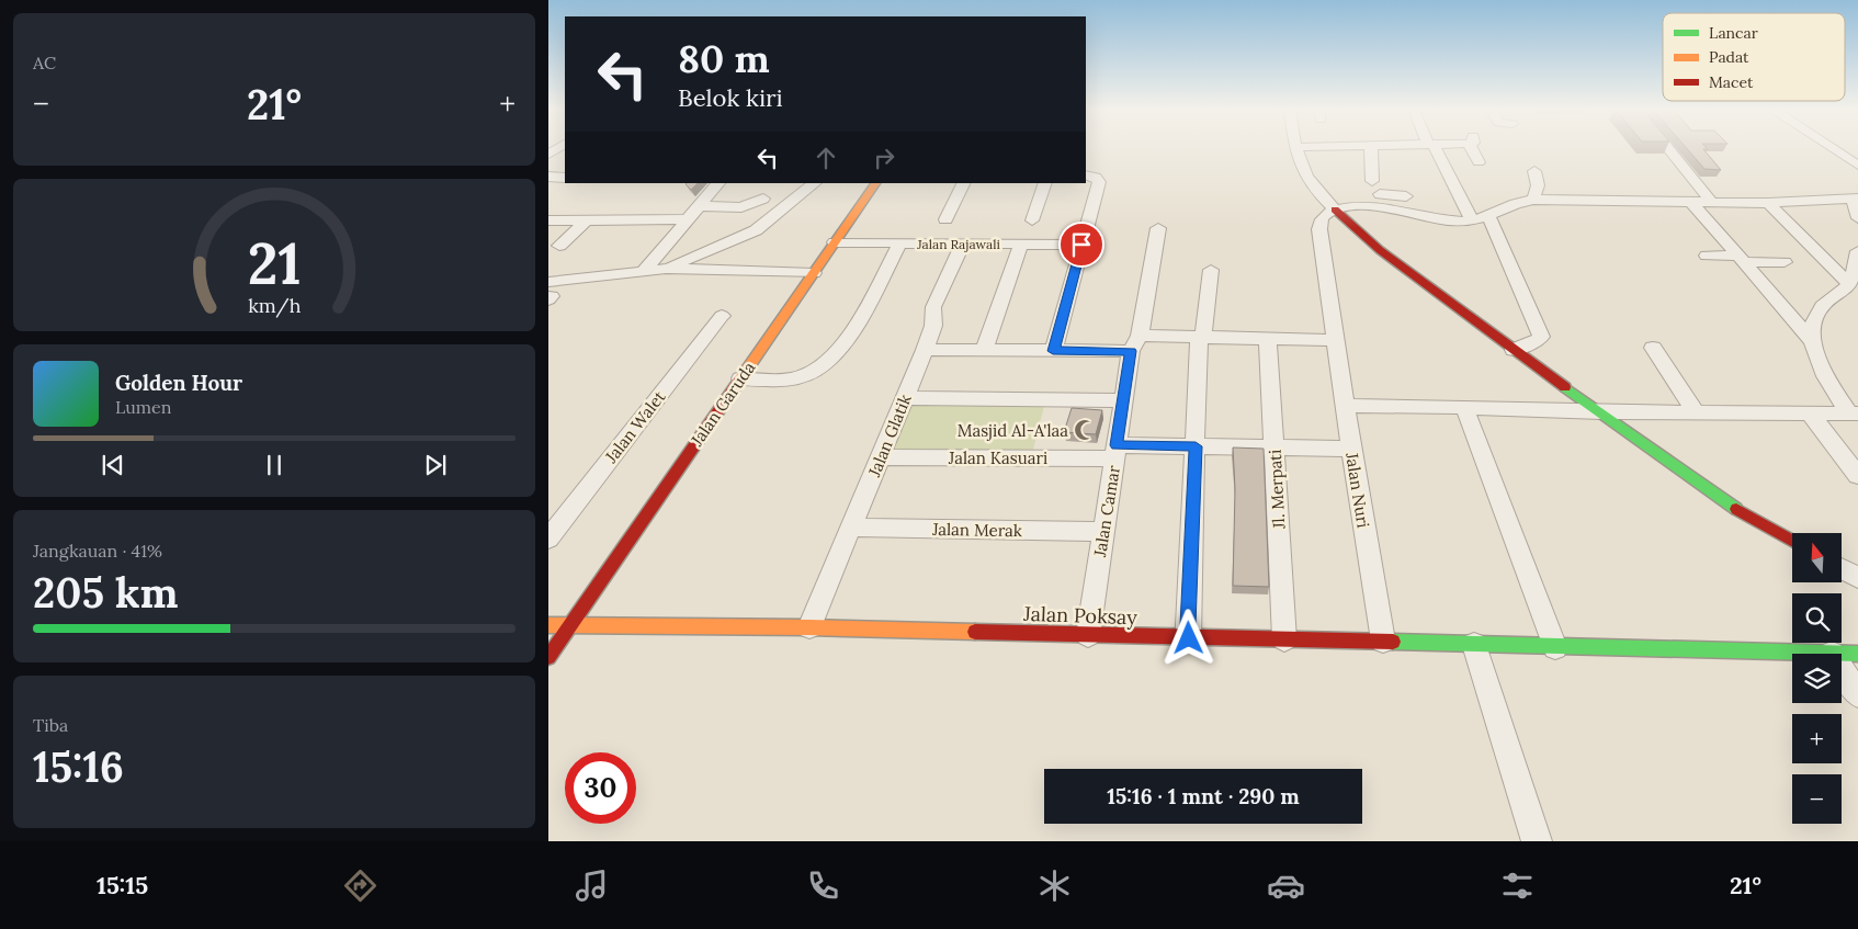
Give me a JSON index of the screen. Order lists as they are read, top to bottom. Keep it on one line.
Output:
{"streets":{"street":["Jalan Rajawali","Jalan Garuda","Jalan Walet","Jalan Glatik","Jalan Kasuari","Jl. Merpati","Jalan Nuri","Jalan Camar","Jalan Merak","Jalan Poksay"]},"crossings":[["Jalan Rajawali","Jalan Garuda"],["Jalan Rajawali","Jalan Glatik"],["Jalan Garuda","Jalan Poksay"],["Jalan Glatik","Jalan Kasuari"],["Jalan Glatik","Jalan Merak"],["Jalan Glatik","Jalan Poksay"],["Jalan Kasuari","Jl. Merpati"],["Jalan Kasuari","Jalan Nuri"],["Jalan Kasuari","Jalan Camar"],["Jl. Merpati","Jalan Poksay"],["Jalan Nuri","Jalan Poksay"],["Jalan Camar","Jalan Merak"],["Jalan Camar","Jalan Poksay"]],"places":{"mosque":["Masjid Al-A'laa"]},"legend":["Lancar","Padat","Macet"],"north":"top","page":{"tile":["AC",["Jangkauan · 41%","205 km"],["Tiba","15:16"]],"turn":["80 m","Belok kiri"],"heat":["−","21°","+"],"song":["Golden Hour","Lumen"],"map_buttons":["+","−"],"limit":"30","trip":"15:16 · 1 mnt · 290 m","tabs":["15:15","21°"],"gauge":["21","km/h"]}}
